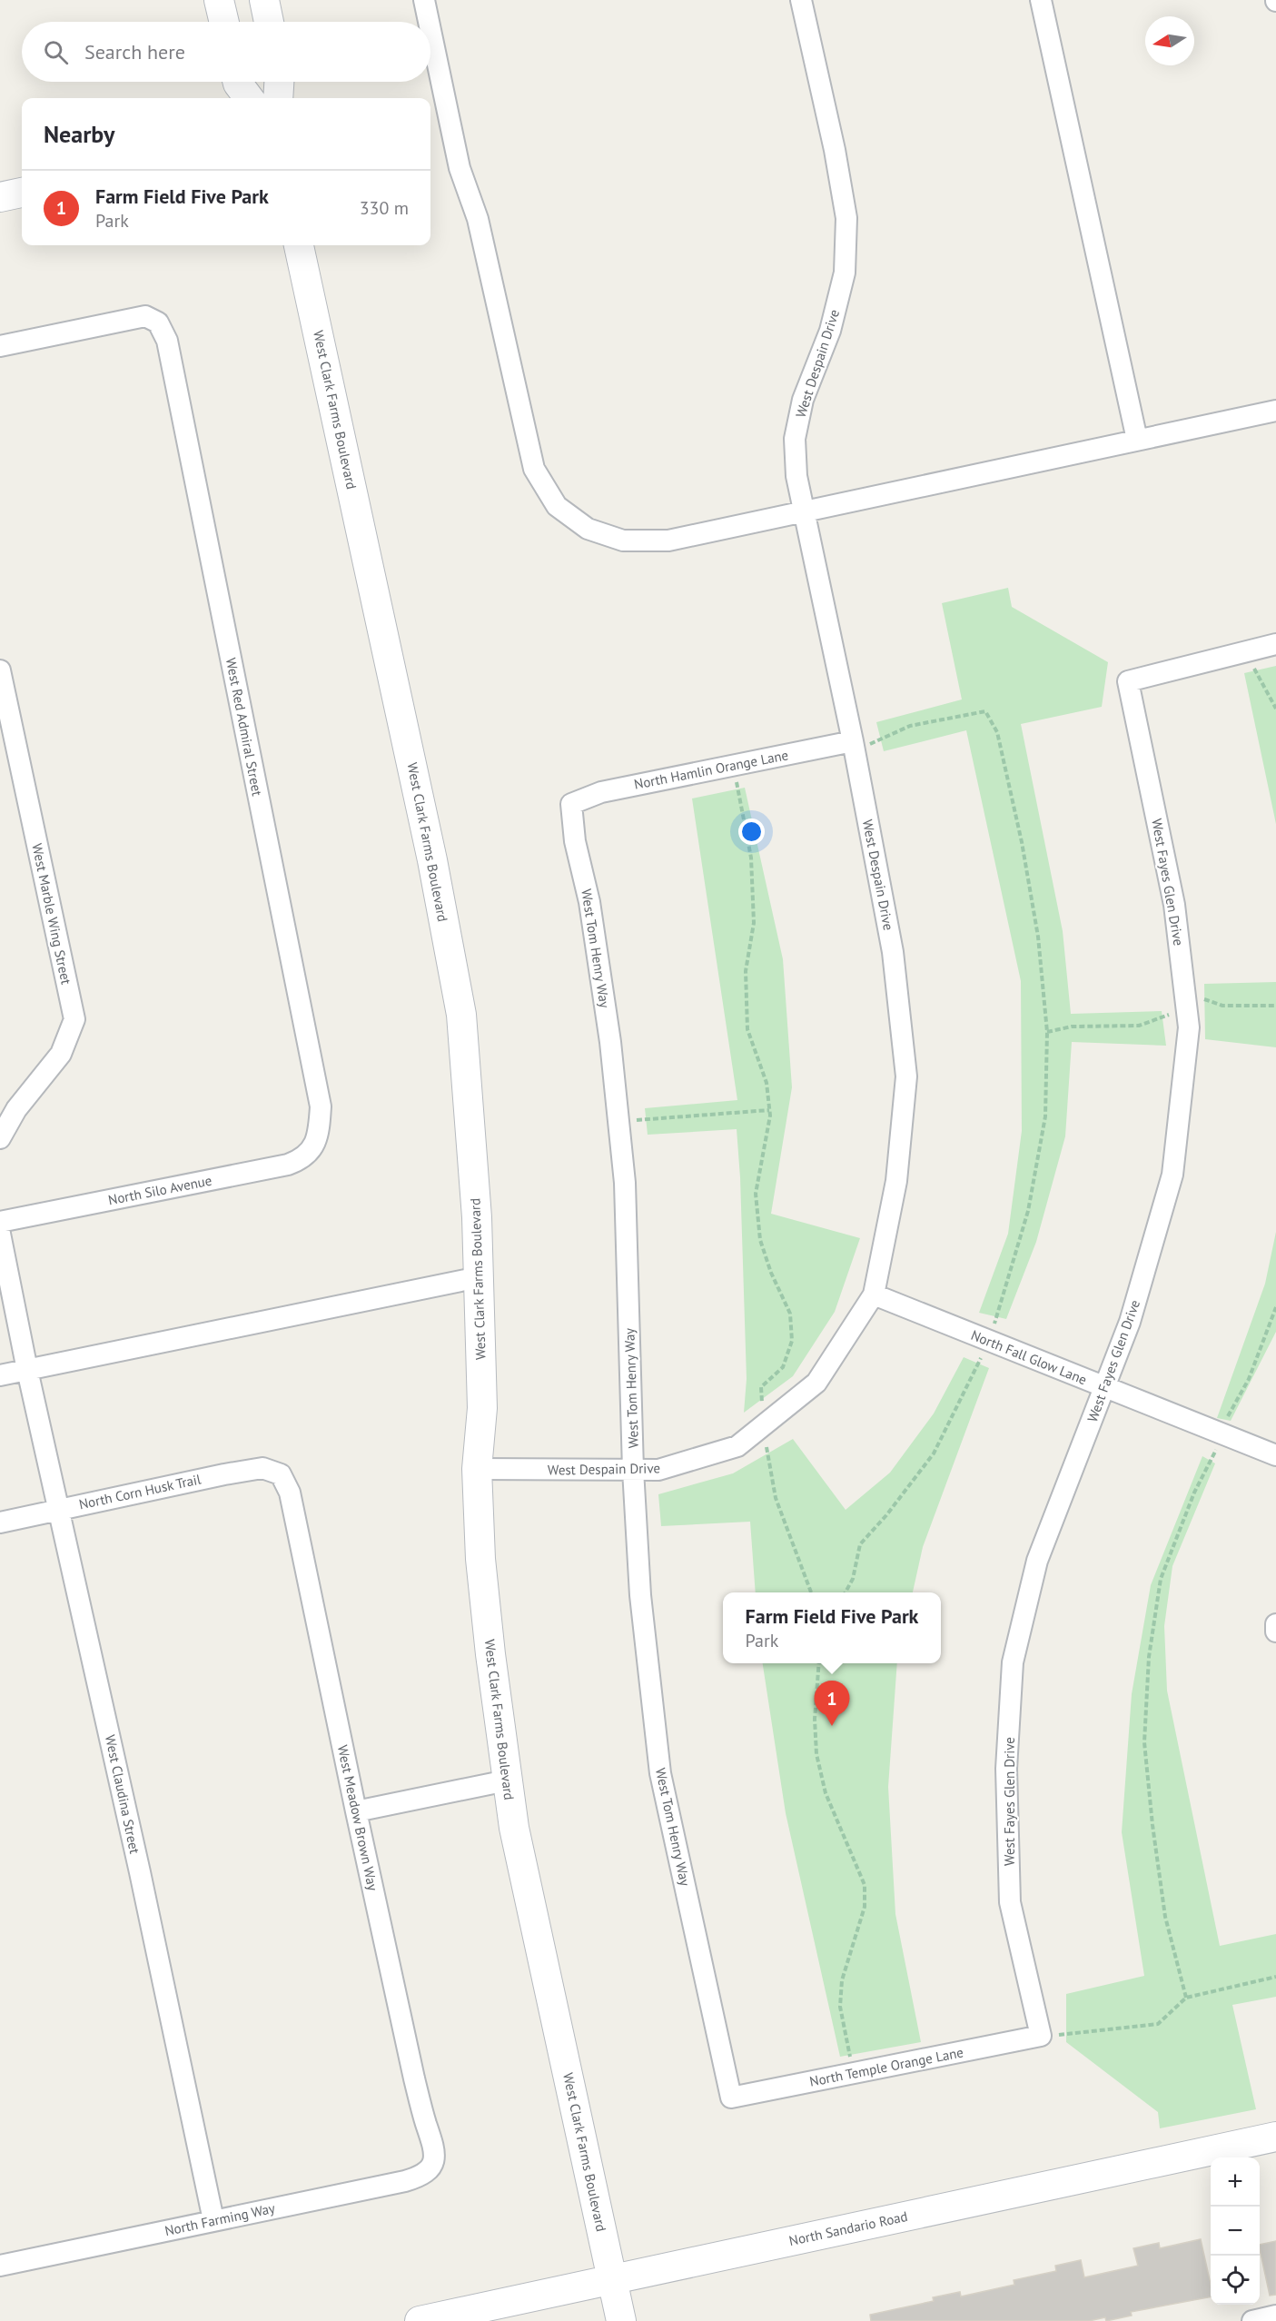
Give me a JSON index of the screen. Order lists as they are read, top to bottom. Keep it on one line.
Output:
{"streets":{"street":["West Despain Drive","West Clark Farms Boulevard","West Red Admiral Street","North Hamlin Orange Lane","West Fayes Glen Drive","West Marble Wing Street","West Tom Henry Way","North Silo Avenue","North Fall Glow Lane","North Corn Husk Trail","West Claudina Street","West Meadow Brown Way","North Temple Orange Lane","North Farming Way","North Sandario Road"]},"crossings":[["West Despain Drive","West Clark Farms Boulevard"],["West Despain Drive","North Hamlin Orange Lane"],["West Despain Drive","West Tom Henry Way"],["West Despain Drive","North Fall Glow Lane"],["West Clark Farms Boulevard","North Sandario Road"],["West Red Admiral Street","North Silo Avenue"],["North Hamlin Orange Lane","West Tom Henry Way"],["West Fayes Glen Drive","North Fall Glow Lane"],["West Fayes Glen Drive","North Temple Orange Lane"],["West Tom Henry Way","North Temple Orange Lane"],["North Corn Husk Trail","West Claudina Street"],["North Corn Husk Trail","West Meadow Brown Way"],["West Claudina Street","North Farming Way"],["West Meadow Brown Way","North Farming Way"]],"north":"left","page":{"search":"Search here","heading":"Nearby","list":[{"mark":"1","name":"Farm Field Five Park","note":"Park","value":"330 m"}],"popup":["Farm Field Five Park","Park"],"pins":"1","map_buttons":["+","−"]}}
